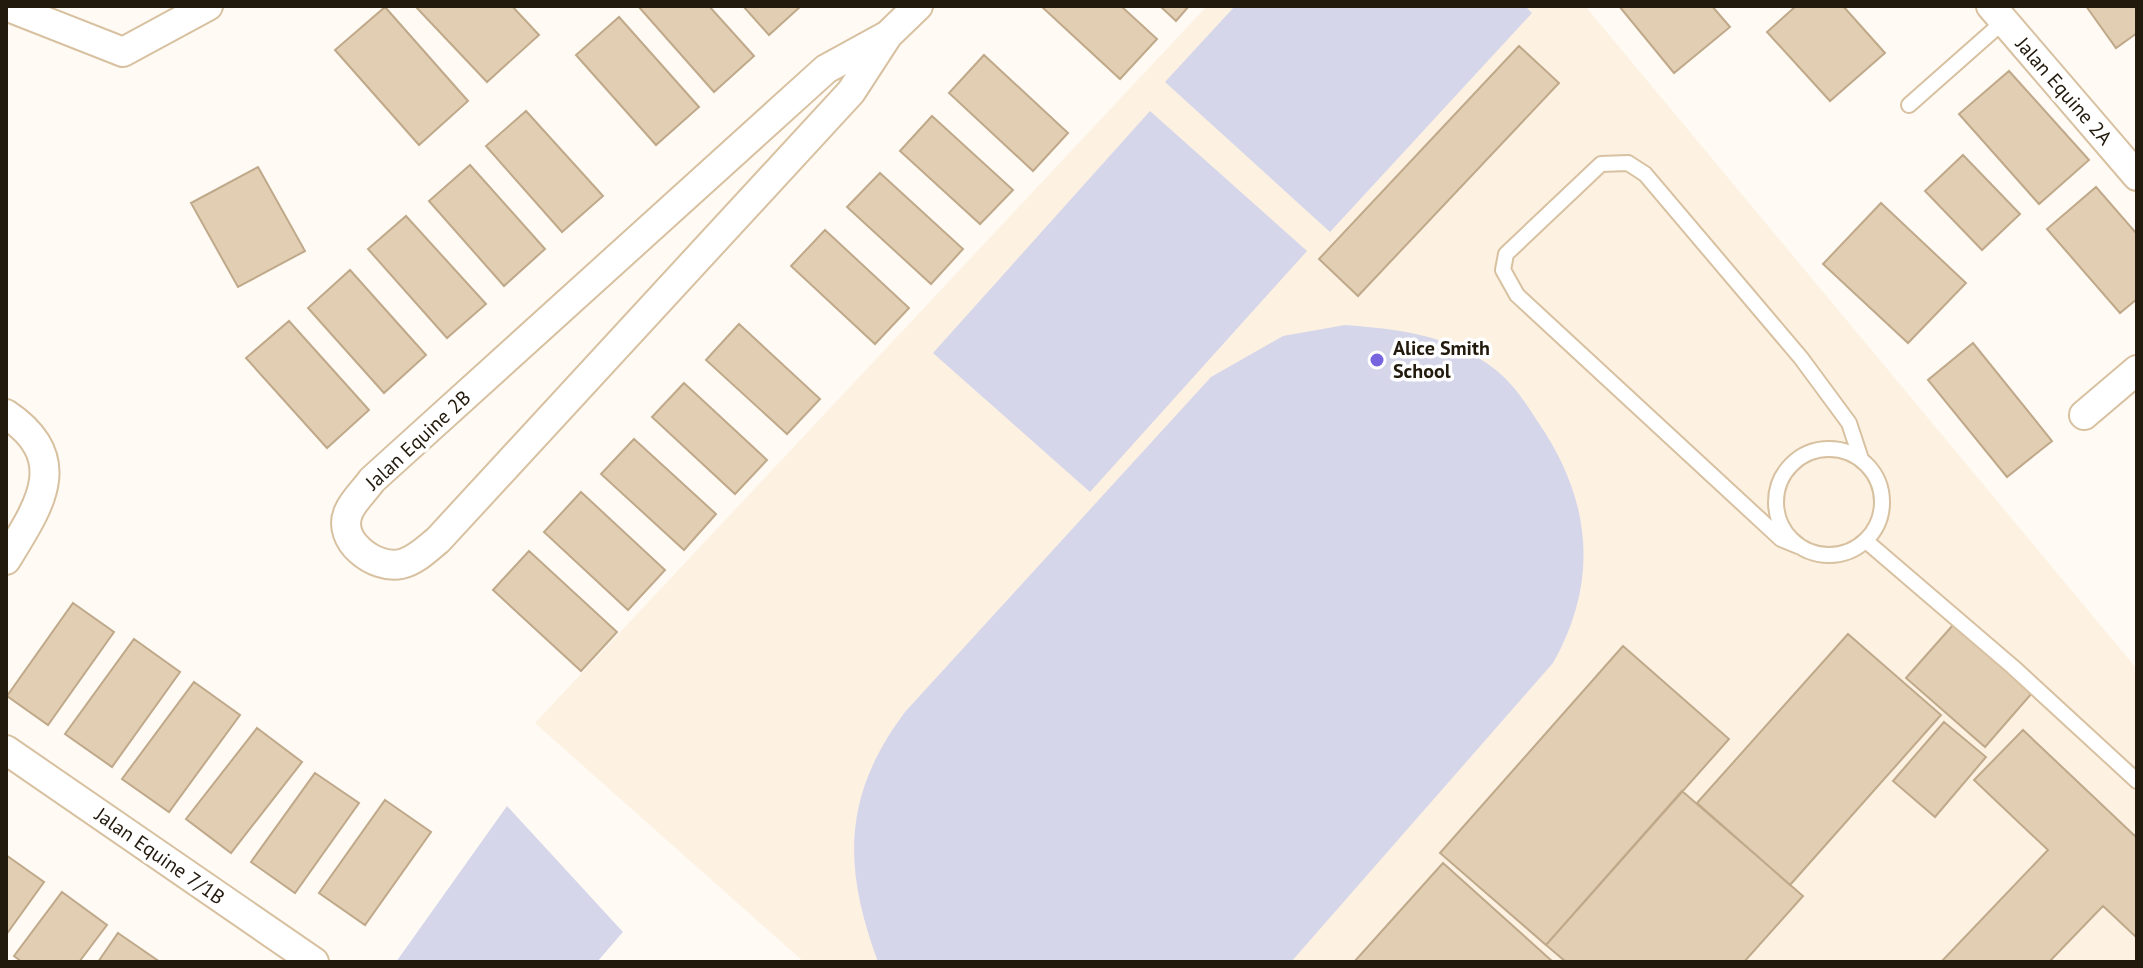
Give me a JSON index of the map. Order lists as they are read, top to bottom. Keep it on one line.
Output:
{"streets":{"street":["Jalan Equine 2A","Jalan Equine 2B","Jalan Equine 7/1B"]},"places":["Alice Smith School"]}
